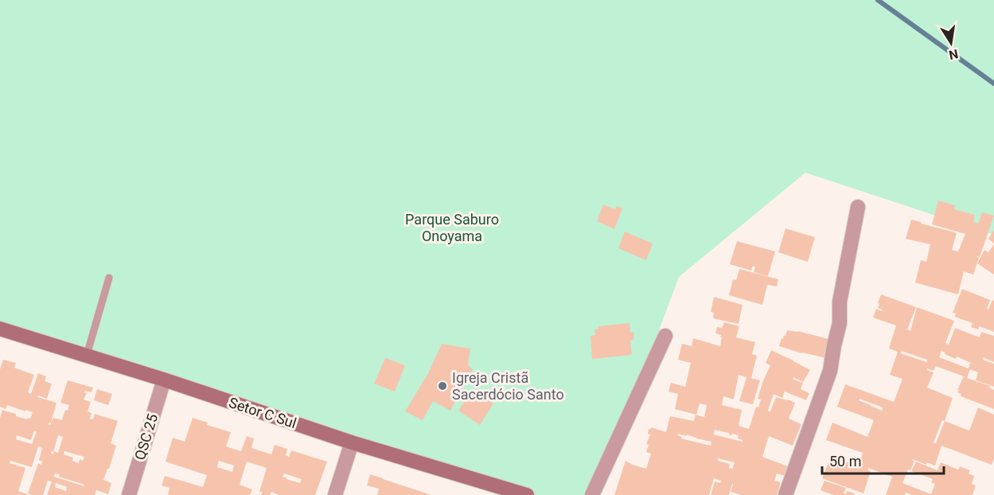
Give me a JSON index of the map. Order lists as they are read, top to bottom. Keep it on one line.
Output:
{"streets":{"street":["Setor C Sul","QSC 25"]},"crossings":[["Setor C Sul","QSC 25"]],"parks":["Parque Saburo Onoyama"],"places":["Igreja Cristã Sacerdócio Santo"],"scale_bar":"50 m","north":"bottom"}
